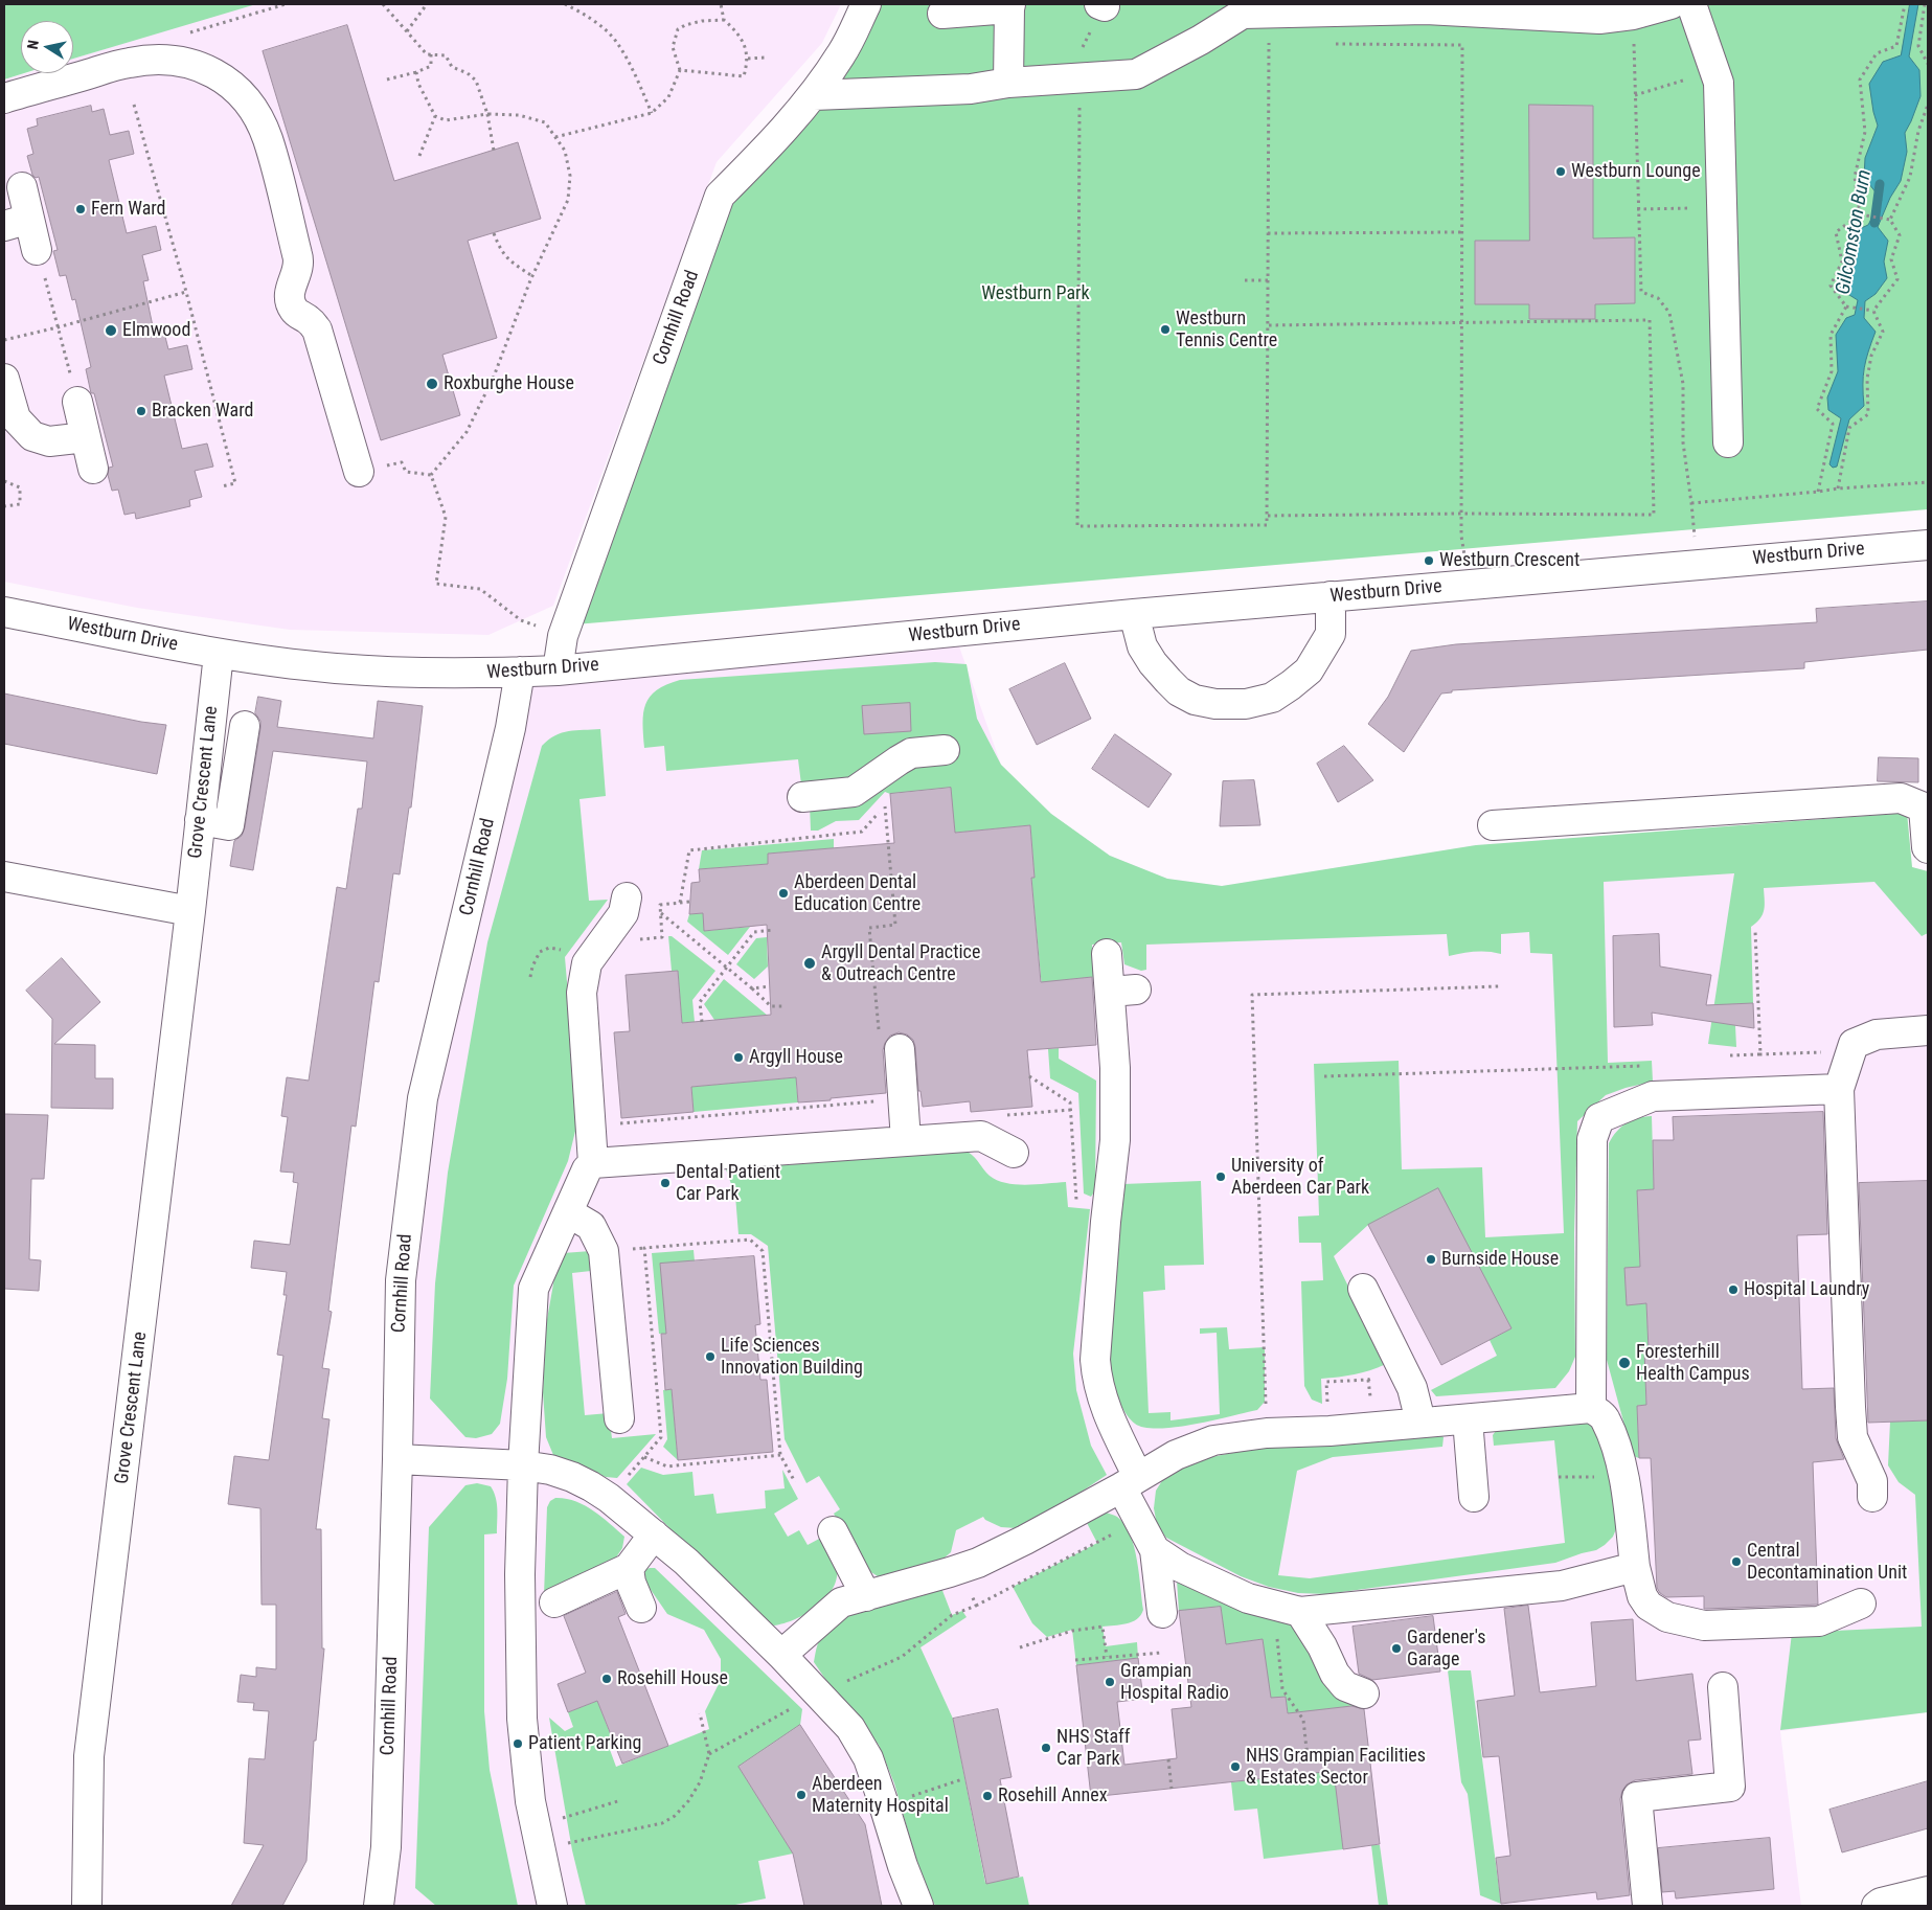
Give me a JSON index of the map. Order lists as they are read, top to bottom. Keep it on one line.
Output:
{"streets":{"street":["Cornhill Road","Westburn Drive","Grove Crescent Lane"]},"crossings":[["Cornhill Road","Westburn Drive"],["Westburn Drive","Grove Crescent Lane"]],"water":["Gilcomston Burn"],"parks":["Westburn Park"],"places":["Westburn Lounge","Fern Ward","Westburn Tennis Centre","Elmwood","Roxburghe House","Bracken Ward","Westburn Crescent","Aberdeen Dental Education Centre","Argyll Dental Practice & Outreach Centre","Argyll House","University of Aberdeen Car Park","Dental Patient Car Park","Burnside House","Hospital Laundry","Life Sciences Innovation Building","Foresterhill Health Campus","Central Decontamination Unit","Gardener's Garage","Rosehill House","Grampian Hospital Radio","Patient Parking","NHS Staff Car Park","NHS Grampian Facilities & Estates Sector","Aberdeen Maternity Hospital","Rosehill Annex"],"north":"left"}
